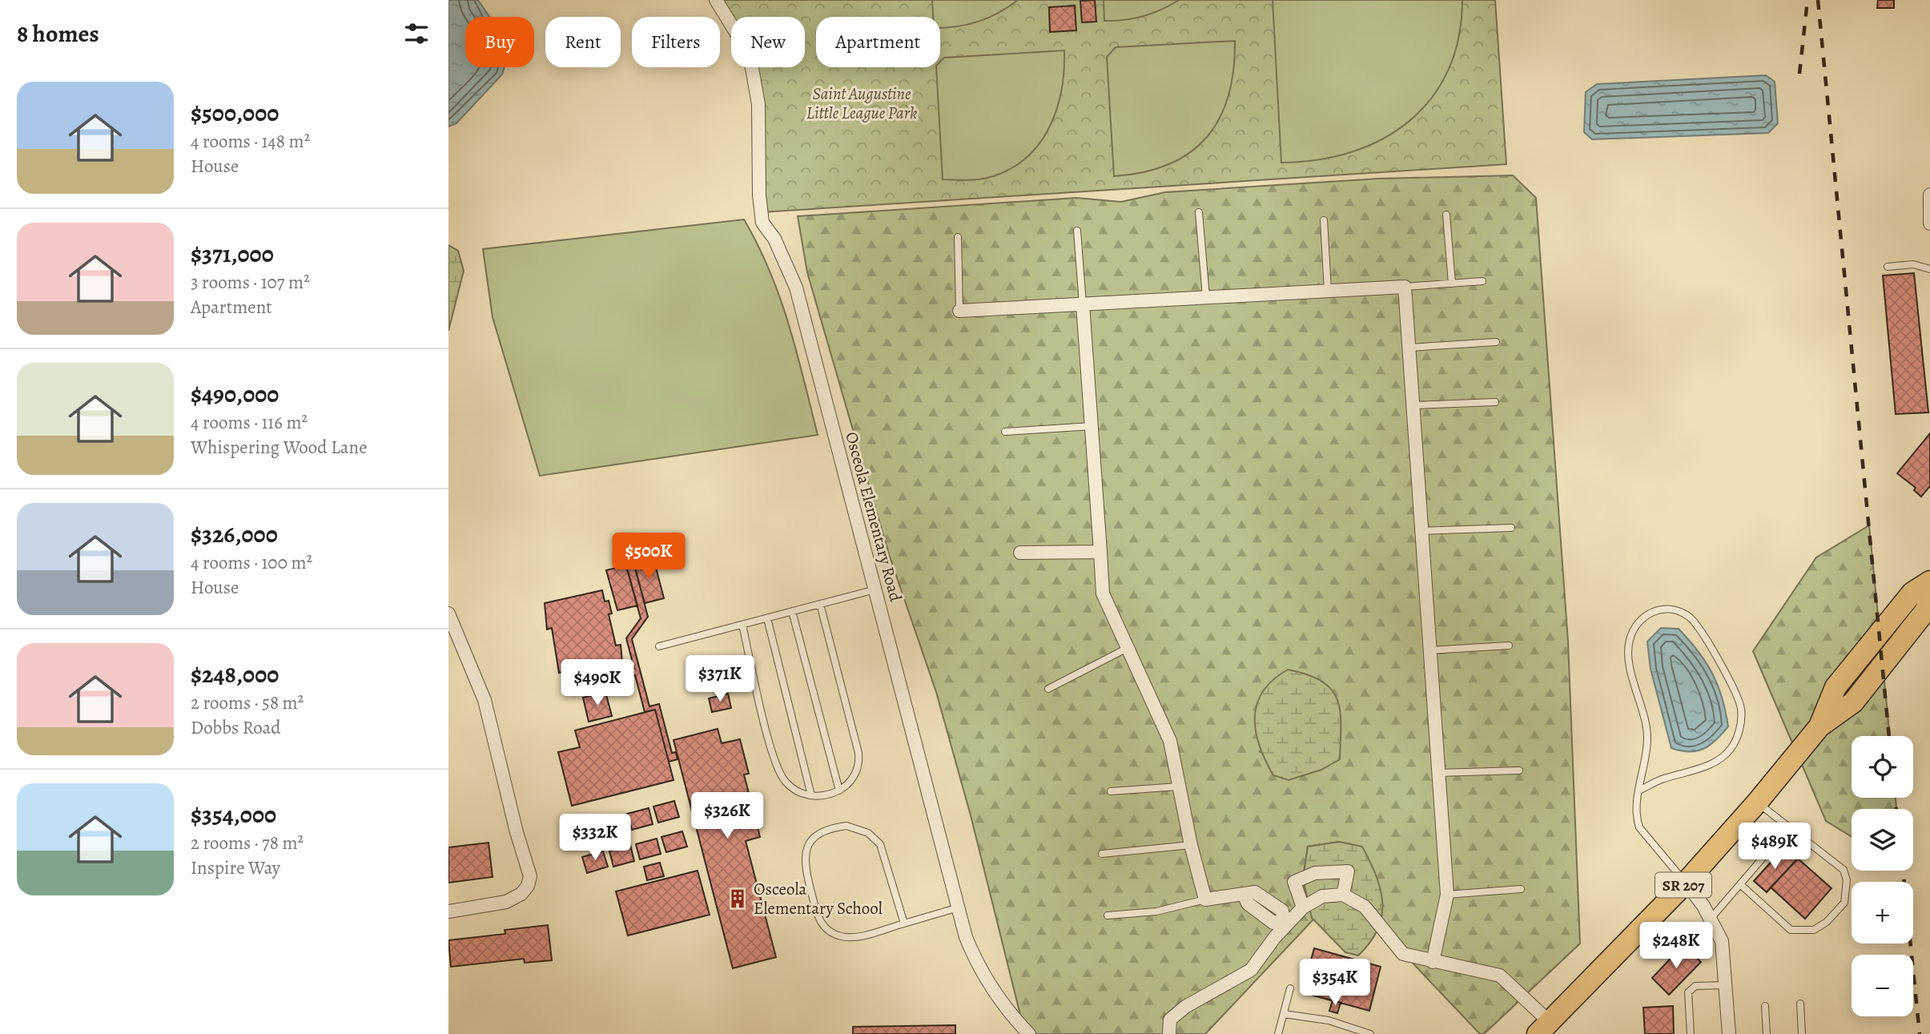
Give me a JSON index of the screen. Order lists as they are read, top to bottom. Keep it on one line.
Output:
{"streets":{"highway":["SR 207"],"street":["Osceola Elementary Road"]},"parks":["Saint Augustine Little League Park"],"places":{"building":["Osceola Elementary School"]},"page":{"heading":"8 homes","chip":["Buy","Rent","Filters","New","Apartment"],"list":[{"name":"$500,000","note":"4 rooms · 148 m² · House"},{"name":"$371,000","note":"3 rooms · 107 m² · Apartment"},{"name":"$490,000","note":"4 rooms · 116 m² · Whispering Wood Lane"},{"name":"$326,000","note":"4 rooms · 100 m² · House"},{"name":"$248,000","note":"2 rooms · 58 m² · Dobbs Road"},{"name":"$354,000","note":"2 rooms · 78 m² · Inspire Way"}],"price":["$500K","$371K","$490K","$326K","$332K","$489K","$248K","$354K"],"map_buttons":["+","−"]}}
